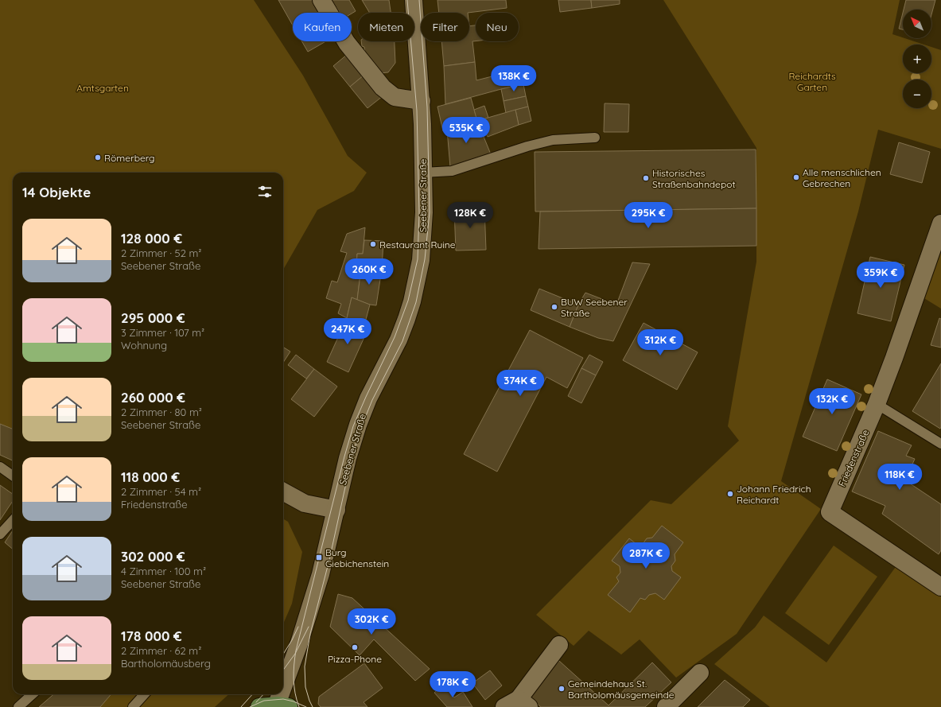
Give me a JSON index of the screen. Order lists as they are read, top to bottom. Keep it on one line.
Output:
{"streets":{"street":["Seebener Straße","Friedenstraße"]},"parks":["Reichardts Garten","Amtsgarten"],"places":{"other":["Römerberg","Alle menschlichen Gebrechen","Historisches Straßenbahndepot","Restaurant Ruine","BUW Seebener Straße","Johann Friedrich Reichardt","Pizza-Phone","Gemeindehaus St. Bartholomäusgemeinde"],"transit":["Burg Giebichenstein"]},"north":"top left","page":{"map_buttons":["+","−"],"chip":["Kaufen","Mieten","Filter","Neu"],"price":["138K €","535K €","128K €","295K €","260K €","359K €","247K €","312K €","374K €","132K €","118K €","287K €","302K €","178K €"],"heading":"14 Objekte","list":[{"name":"128 000 €","note":"2 Zimmer · 52 m² · Seebener Straße"},{"name":"295 000 €","note":"3 Zimmer · 107 m² · Wohnung"},{"name":"260 000 €","note":"2 Zimmer · 80 m² · Seebener Straße"},{"name":"118 000 €","note":"2 Zimmer · 54 m² · Friedenstraße"},{"name":"302 000 €","note":"4 Zimmer · 100 m² · Seebener Straße"},{"name":"178 000 €","note":"2 Zimmer · 62 m² · Bartholomäusberg"}]}}
